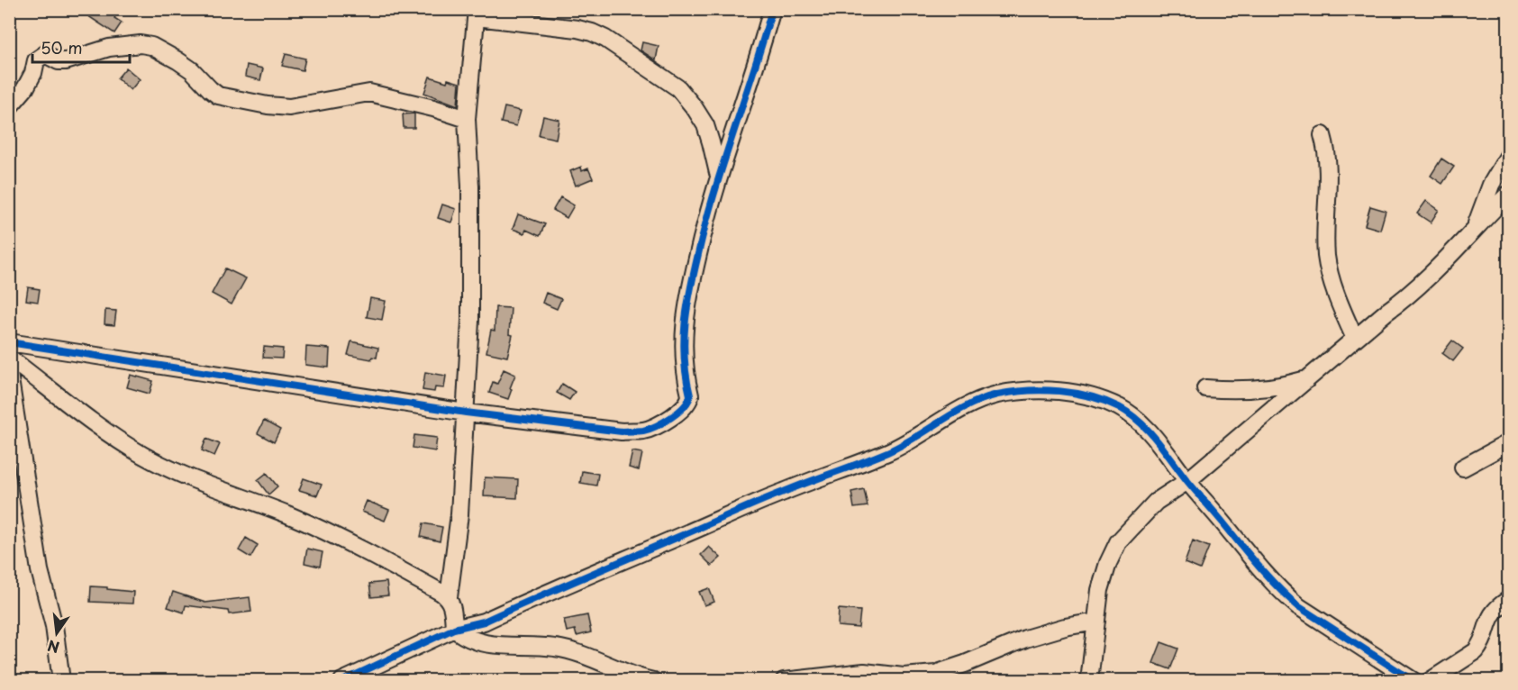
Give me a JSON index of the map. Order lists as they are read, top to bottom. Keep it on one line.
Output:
{"scale_bar":"50 m","north":"bottom"}
